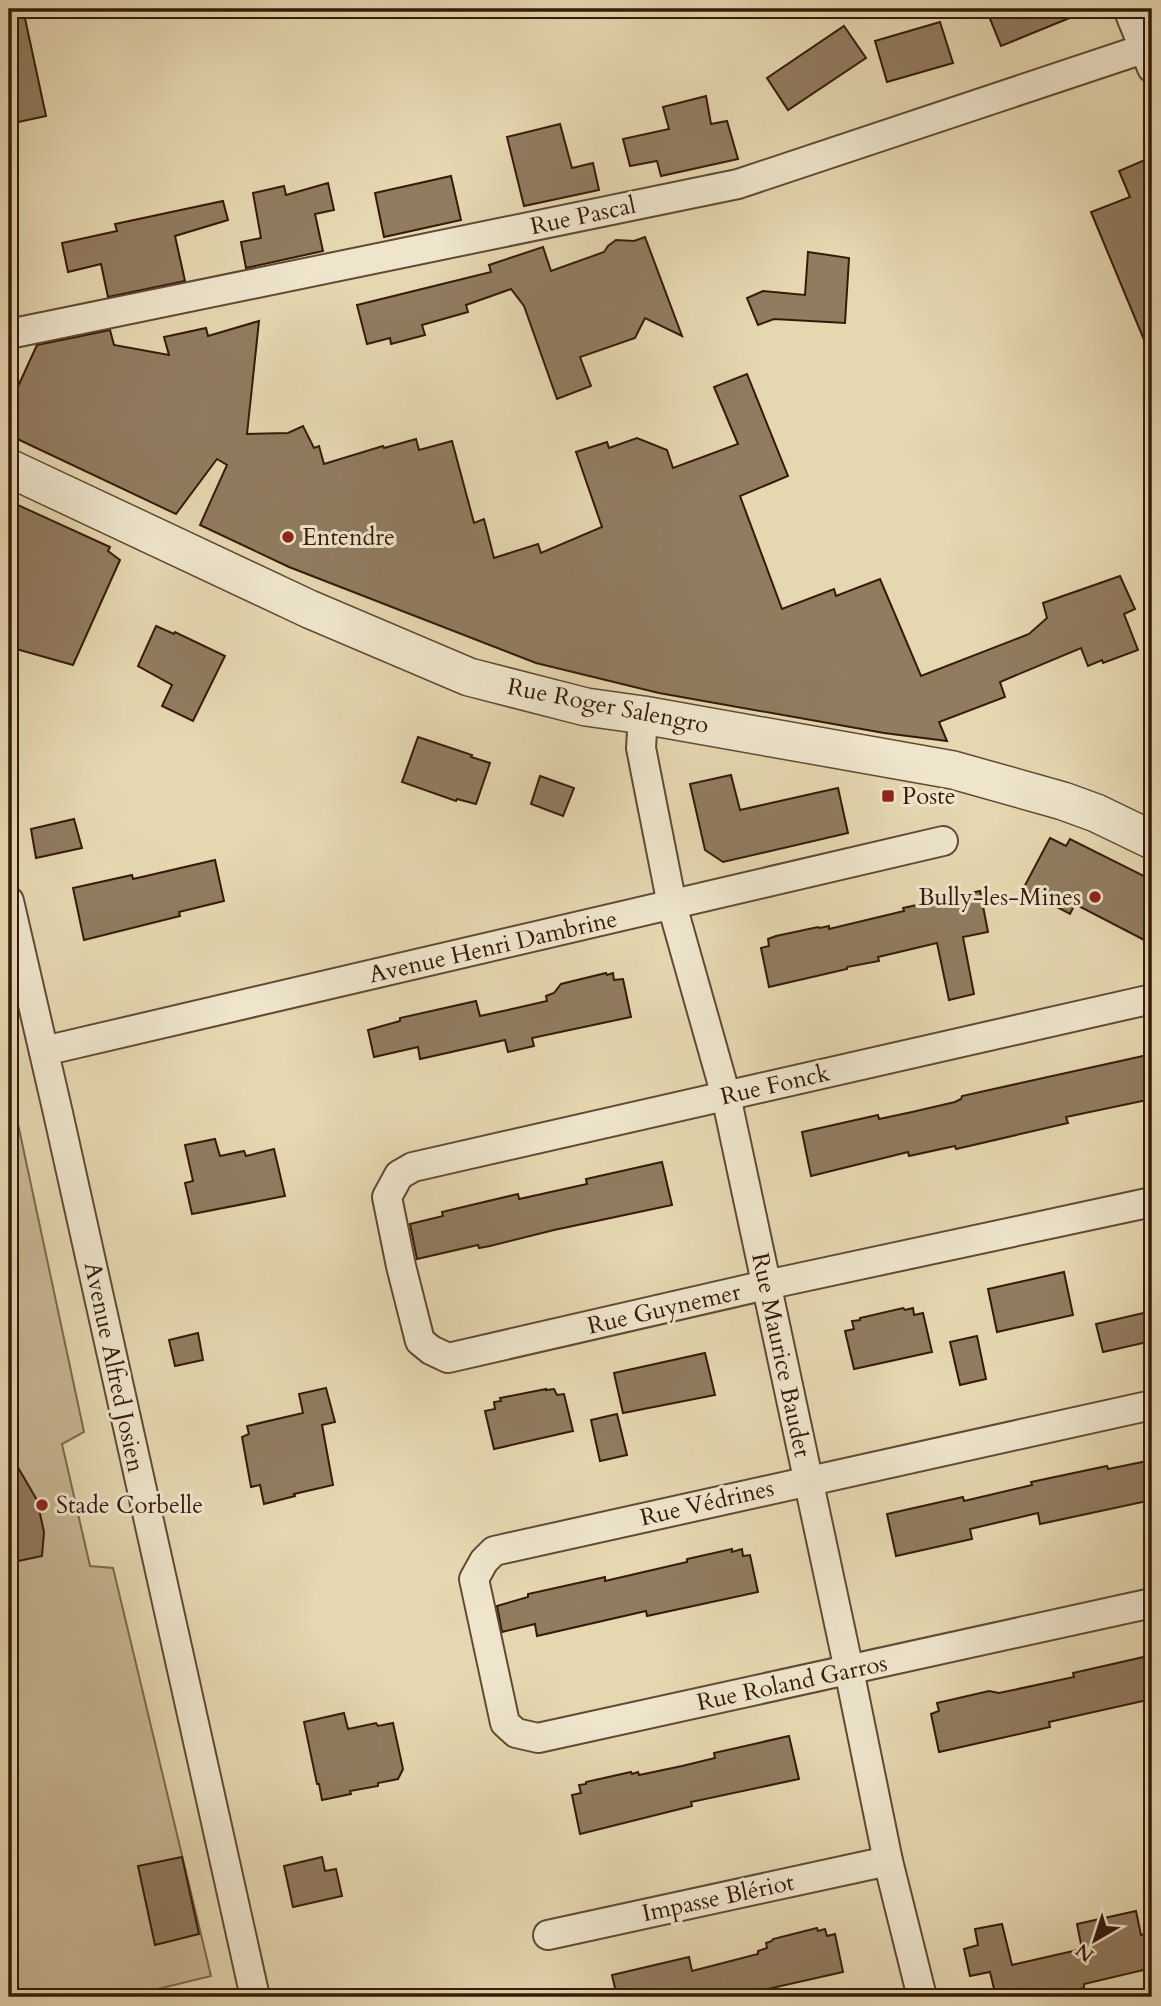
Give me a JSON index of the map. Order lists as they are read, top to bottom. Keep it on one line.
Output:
{"streets":{"street":["Rue Pascal","Rue Roger Salengro","Avenue Henri Dambrine","Rue Fonck","Rue Guynemer","Rue Maurice Baudet","Avenue Alfred Josien","Rue Védrines","Rue Roland Garros","Impasse Blériot"]},"crossings":[["Rue Roger Salengro","Rue Maurice Baudet"],["Avenue Henri Dambrine","Rue Maurice Baudet"],["Avenue Henri Dambrine","Avenue Alfred Josien"],["Rue Fonck","Rue Guynemer"],["Rue Fonck","Rue Maurice Baudet"],["Rue Guynemer","Rue Maurice Baudet"],["Rue Maurice Baudet","Rue Védrines"],["Rue Maurice Baudet","Rue Roland Garros"],["Rue Maurice Baudet","Impasse Blériot"],["Rue Védrines","Rue Roland Garros"]],"places":{"other":["Entendre","Bully-les-Mines","Stade Corbelle"],"transit":["Poste"]},"north":"bottom left"}
